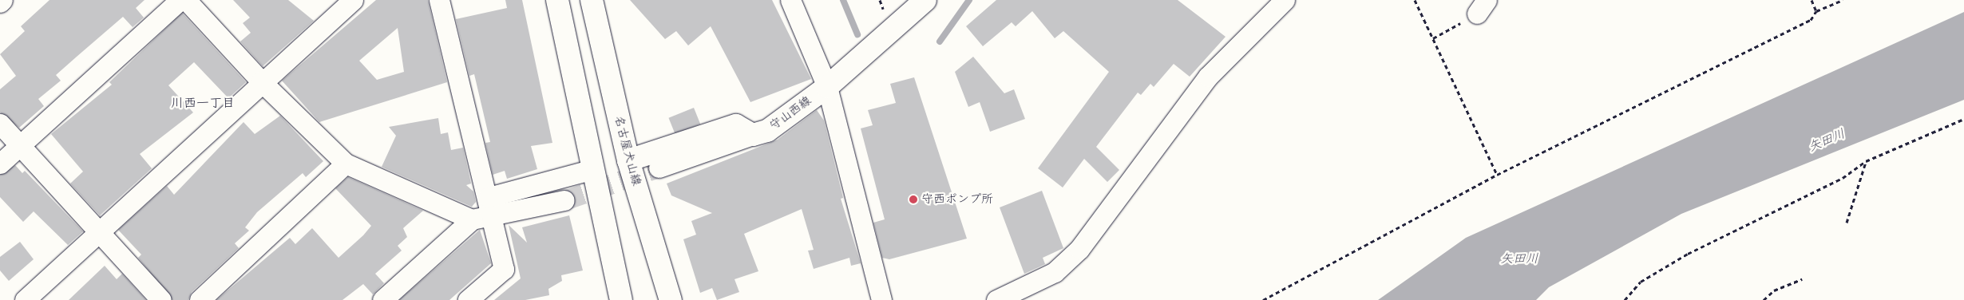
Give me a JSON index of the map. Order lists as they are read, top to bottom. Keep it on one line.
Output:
{"streets":{"main road":["守山西線","名古屋犬山線"]},"districts":["川西一丁目"],"water":["矢田川"],"places":["守西ポンプ所"]}
